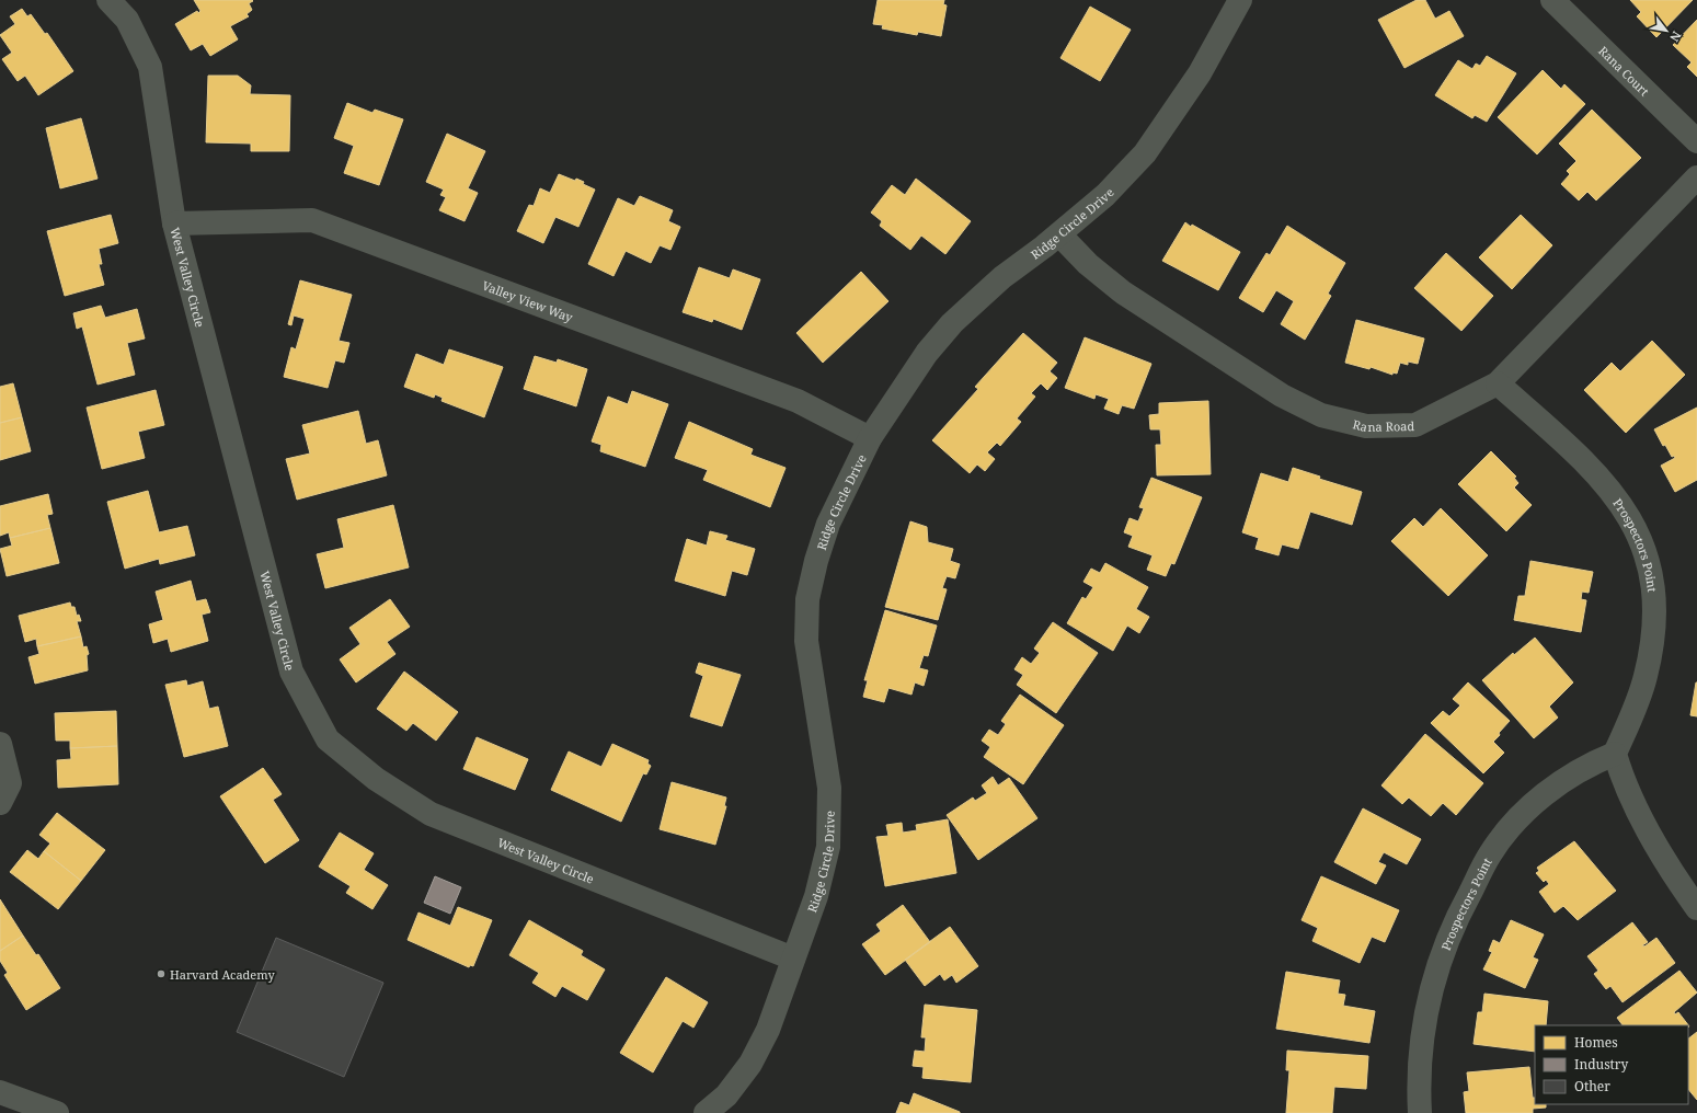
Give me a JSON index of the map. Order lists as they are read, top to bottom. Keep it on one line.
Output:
{"streets":{"street":["Rana Court","Ridge Circle Drive","West Valley Circle","Valley View Way","Rana Road","Prospectors Point"]},"crossings":[["Ridge Circle Drive","West Valley Circle"],["Ridge Circle Drive","Valley View Way"],["Ridge Circle Drive","Rana Road"],["West Valley Circle","Valley View Way"],["Rana Road","Prospectors Point"]],"places":["Harvard Academy"],"legend":["Homes","Industry","Other"],"north":"bottom right"}
